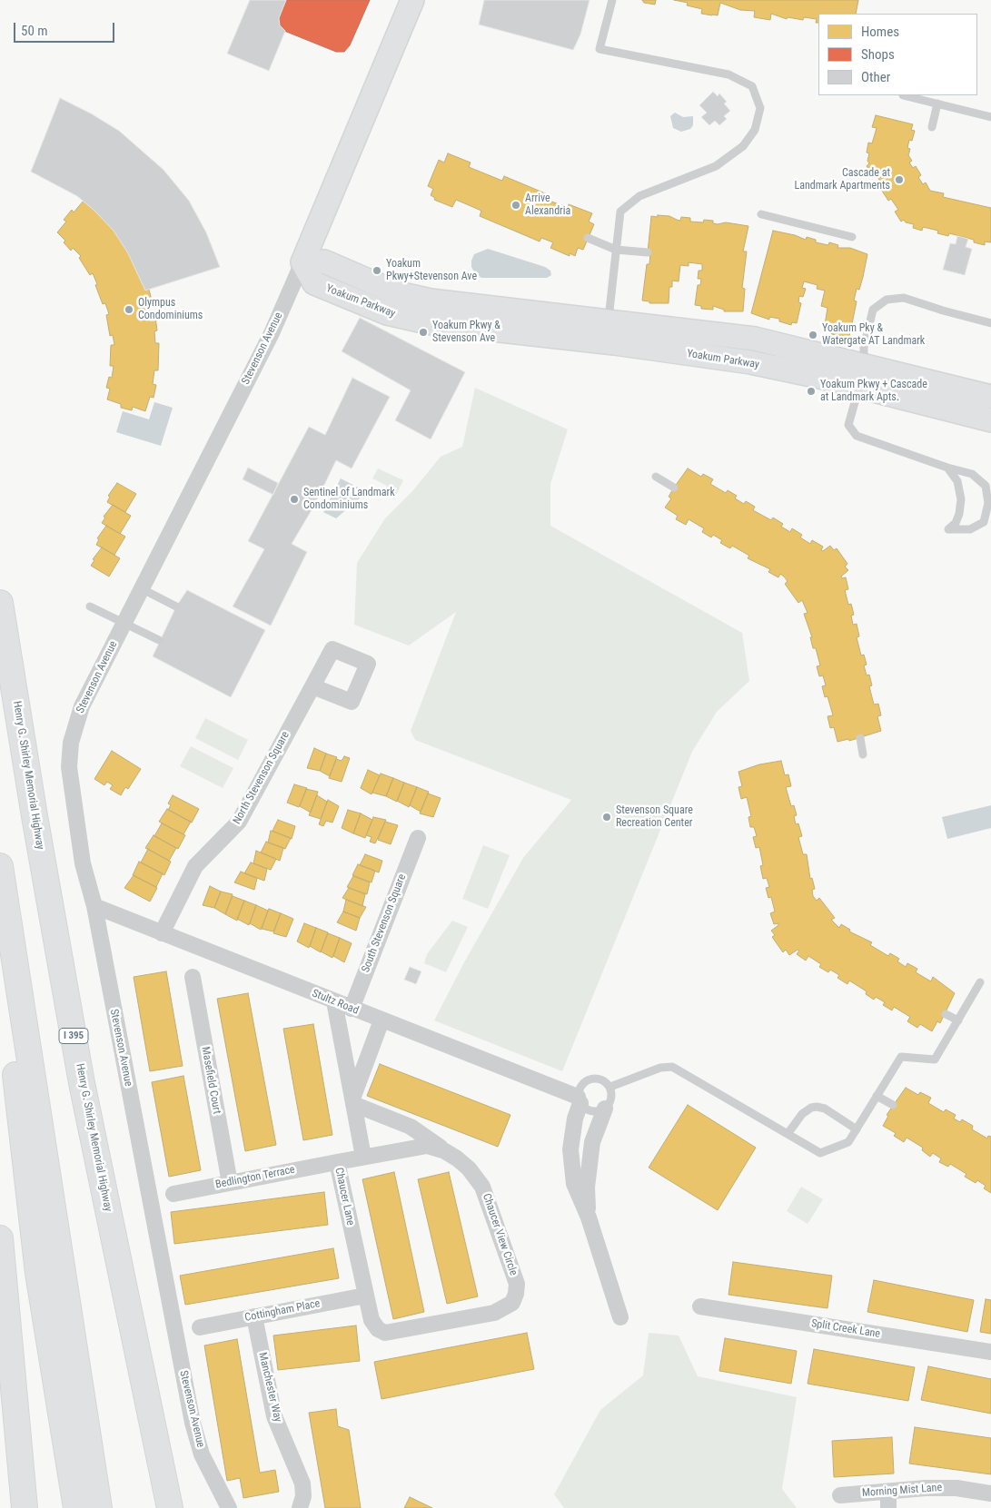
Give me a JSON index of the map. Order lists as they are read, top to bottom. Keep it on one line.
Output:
{"streets":{"highway":["Henry G. Shirley Memorial Highway","I 395"],"street":["Yoakum Parkway","Stevenson Avenue","North Stevenson Square","South Stevenson Square","Stultz Road","Masefield Court","Bedlington Terrace","Chaucer Lane","Chaucer View Circle","Cottingham Place","Split Creek Lane","Manchester Way","Morning Mist Lane"]},"crossings":[["Yoakum Parkway","Stevenson Avenue"],["Stevenson Avenue","Stultz Road"],["North Stevenson Square","Stultz Road"],["South Stevenson Square","Stultz Road"],["Masefield Court","Bedlington Terrace"],["Bedlington Terrace","Chaucer Lane"],["Chaucer Lane","Chaucer View Circle"],["Chaucer Lane","Cottingham Place"],["Cottingham Place","Manchester Way"]],"places":["Cascade at Landmark Apartments","Arrive Alexandria","Yoakum Pkwy+Stevenson Ave","Olympus Condominiums","Yoakum Pkwy & Stevenson Ave","Yoakum Pky & Watergate AT Landmark","Yoakum Pkwy + Cascade at Landmark Apts.","Sentinel of Landmark Condominiums","Stevenson Square Recreation Center"],"legend":["Homes","Shops","Other"],"scale_bar":"50 m"}
